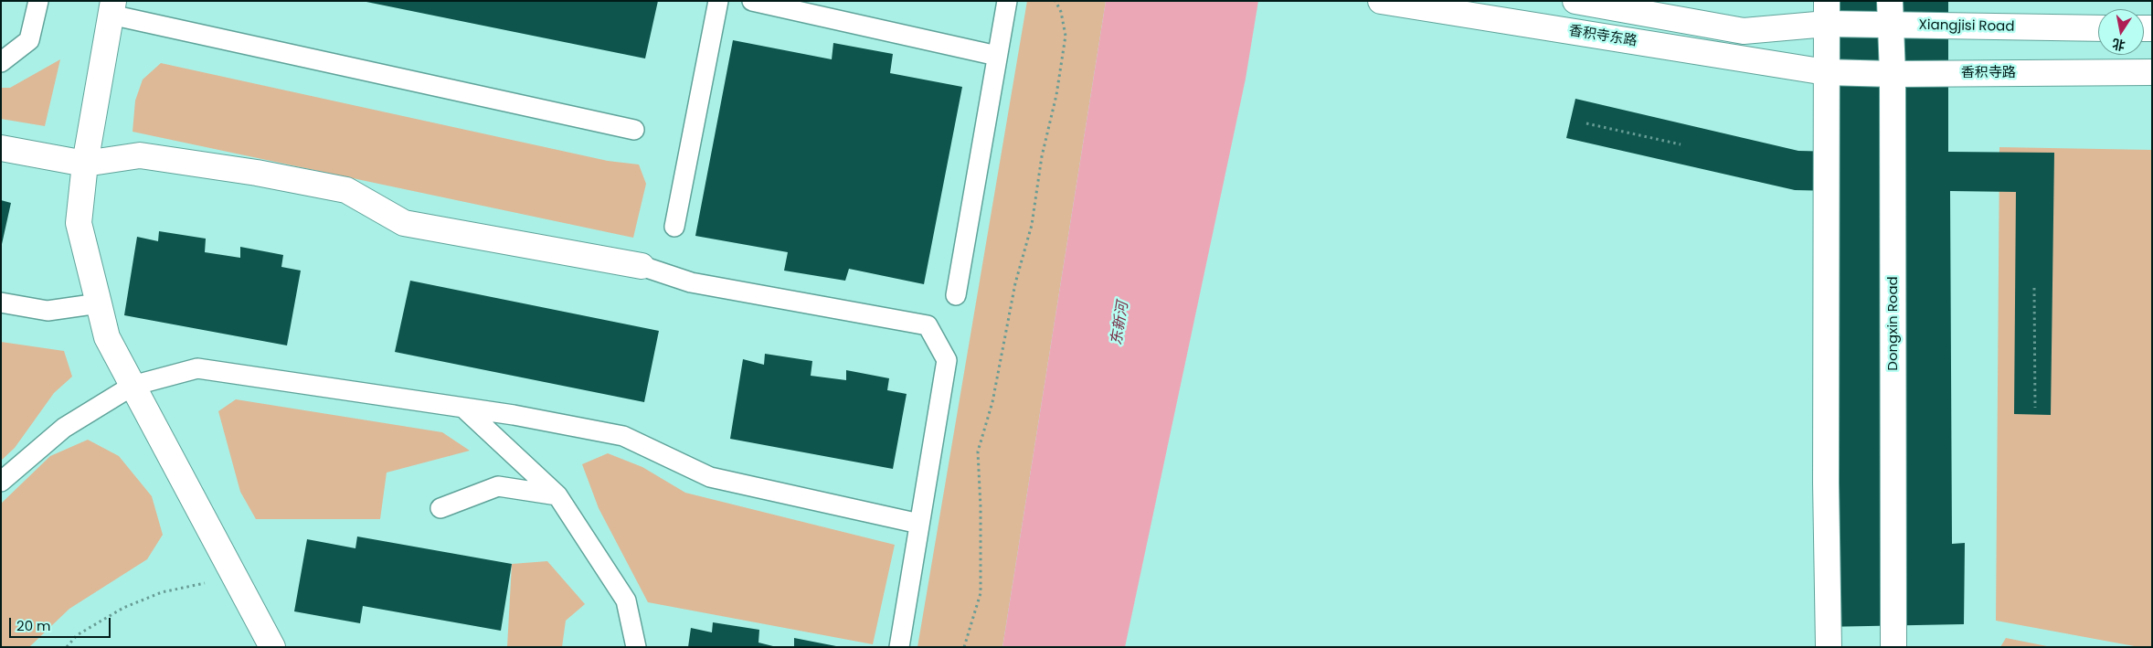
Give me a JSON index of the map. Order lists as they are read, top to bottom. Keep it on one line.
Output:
{"streets":{"main road":["Xiangjisi Road","香积寺东路","香积寺路","Dongxin Road"]},"crossings":[["Xiangjisi Road","Dongxin Road"],["香积寺东路","香积寺路"],["香积寺路","Dongxin Road"]],"water":["东新河"],"scale_bar":"20 m","north":"bottom"}
